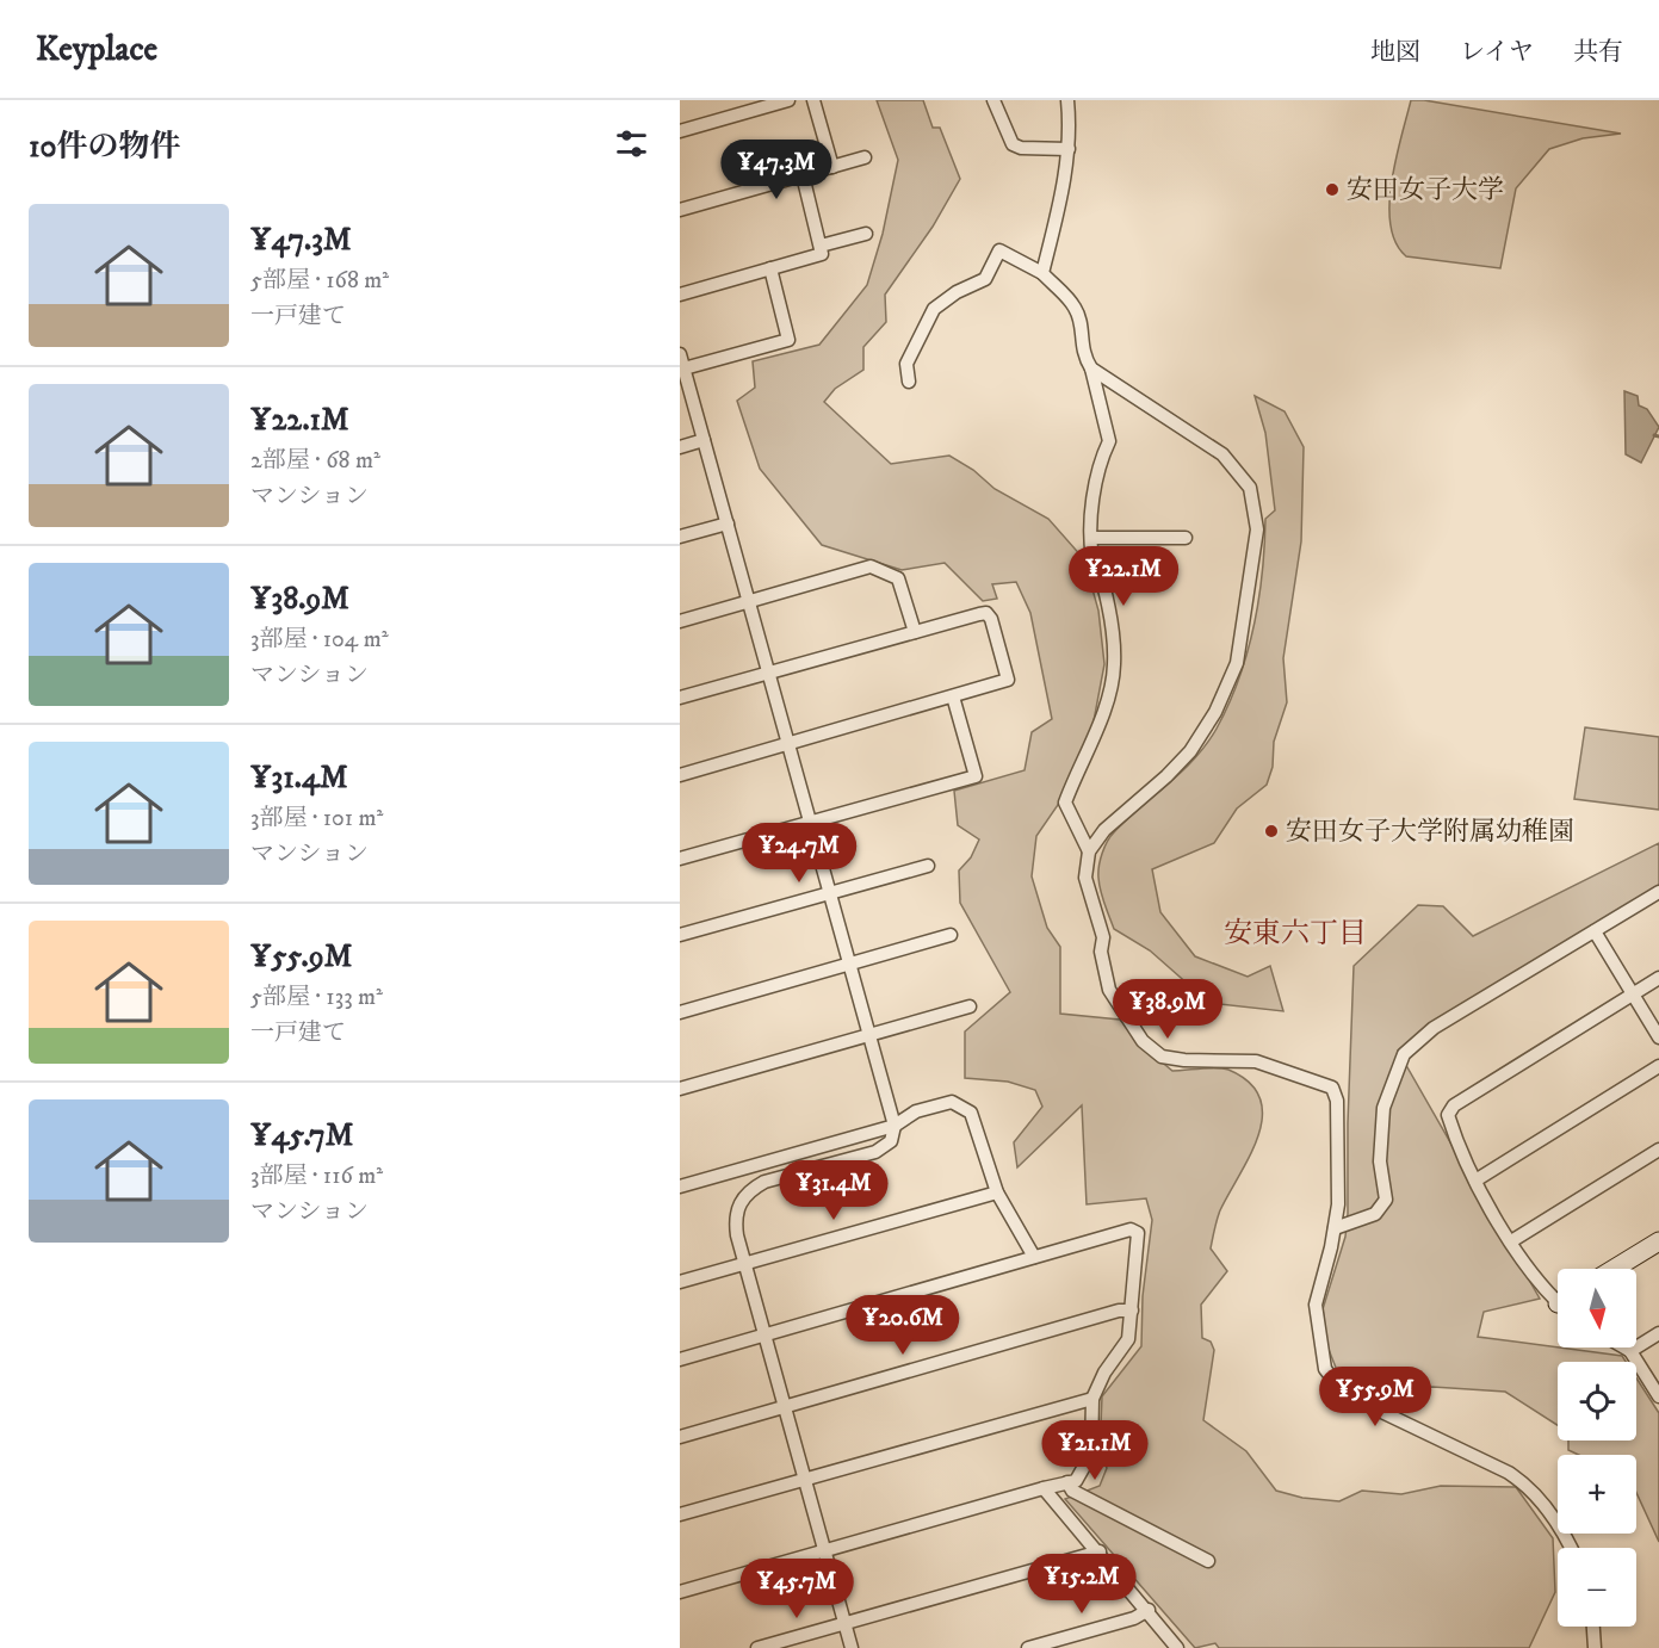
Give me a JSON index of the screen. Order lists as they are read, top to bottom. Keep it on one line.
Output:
{"districts":["安東六丁目"],"places":["安田女子大学","安田女子大学附属幼稚園"],"north":"bottom","page":{"header":"Keyplace","nav":["地図","レイヤ","共有"],"heading":"10件の物件","price":["¥47.3M","¥22.1M","¥24.7M","¥38.9M","¥31.4M","¥20.6M","¥55.9M","¥21.1M","¥15.2M","¥45.7M"],"list":[{"name":"¥47.3M","note":"5部屋 · 168 m² · 一戸建て"},{"name":"¥22.1M","note":"2部屋 · 68 m² · マンション"},{"name":"¥38.9M","note":"3部屋 · 104 m² · マンション"},{"name":"¥31.4M","note":"3部屋 · 101 m² · マンション"},{"name":"¥55.9M","note":"5部屋 · 133 m² · 一戸建て"},{"name":"¥45.7M","note":"3部屋 · 116 m² · マンション"}],"map_buttons":["+","−"]}}
